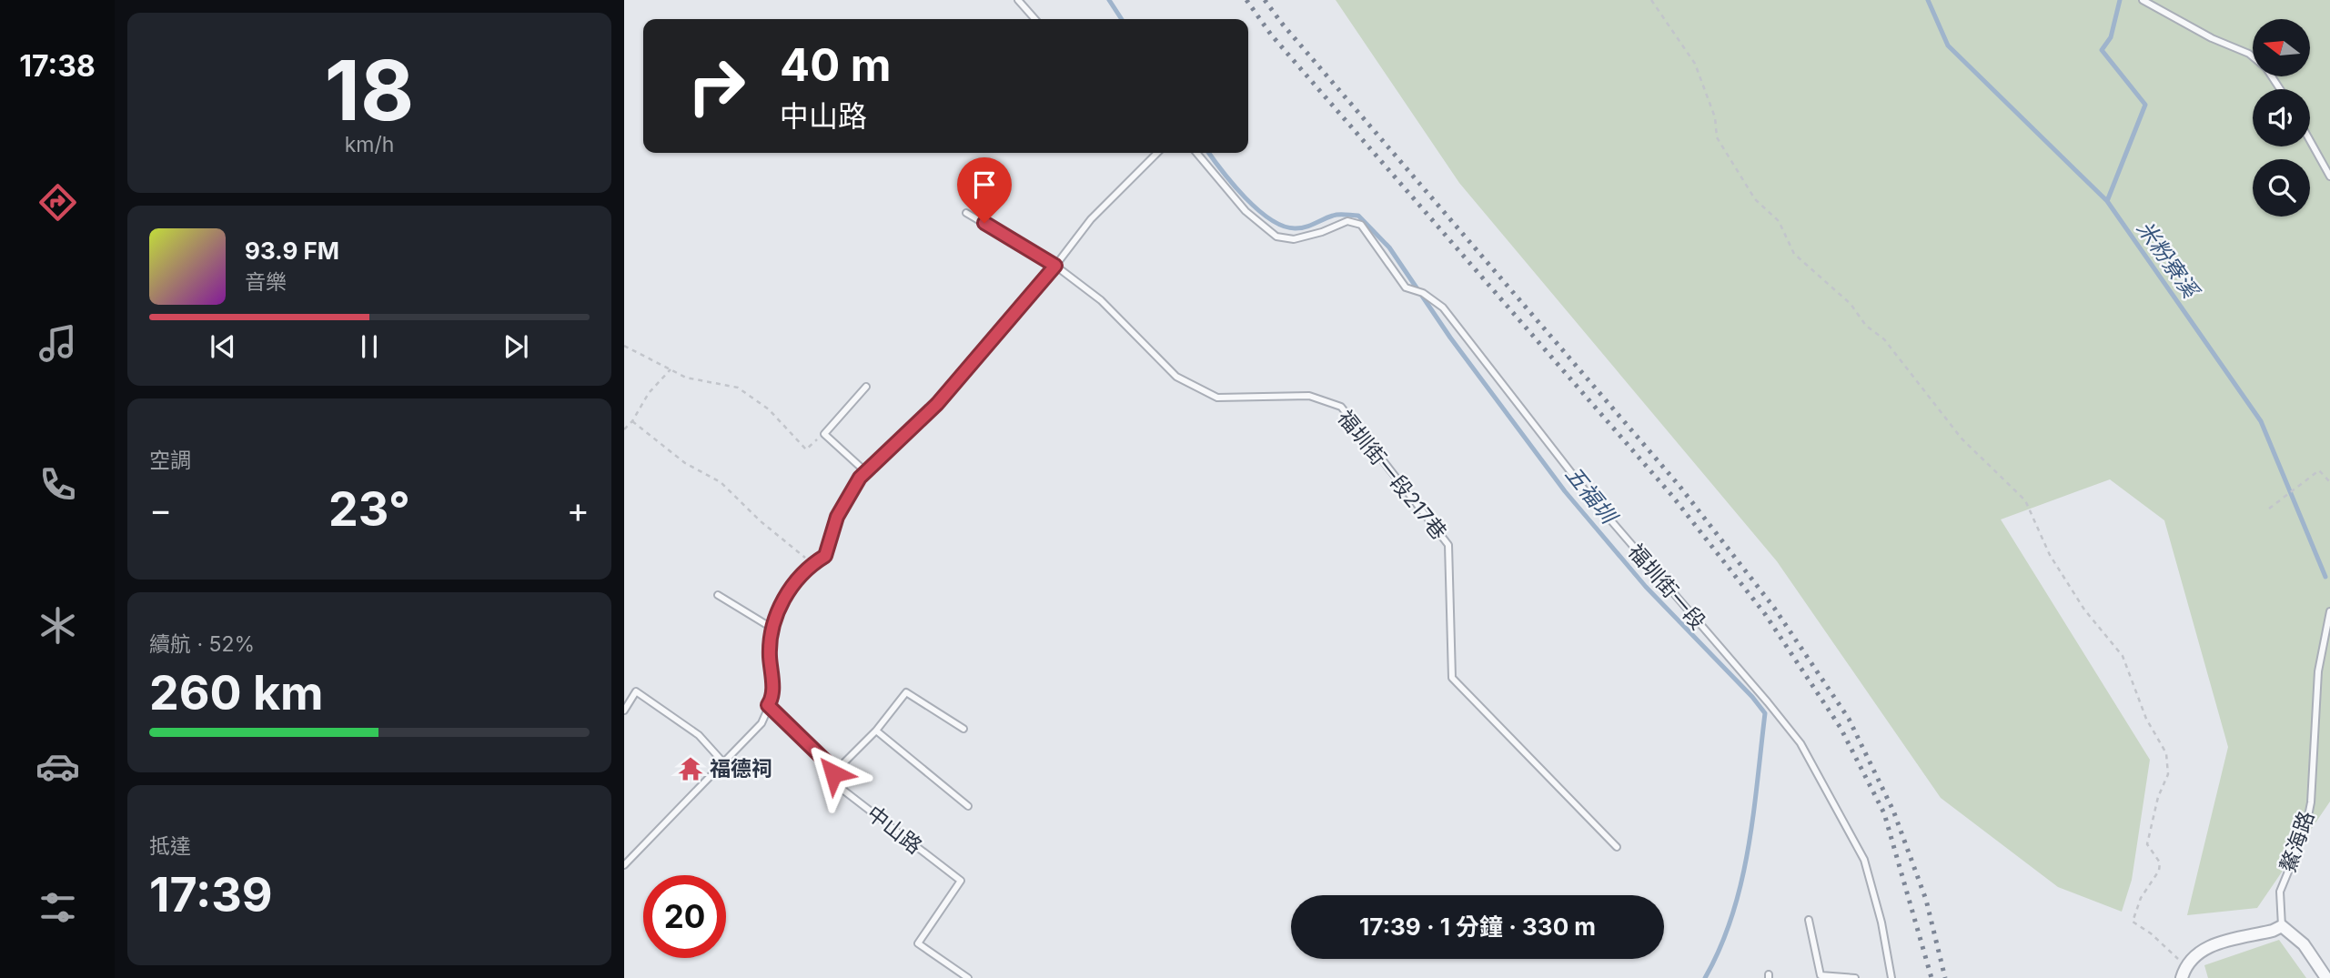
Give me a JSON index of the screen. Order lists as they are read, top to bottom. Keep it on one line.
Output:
{"streets":{"lane":["福圳街一段217巷","福圳街一段","中山路","鰲海路"]},"water":["米粉寮溪","五福圳"],"places":{"temple":["福德祠"]},"north":"left","page":{"tabs":"17:38","tile":[["18","km/h"],"空調",["續航 · 52%","260 km"],["抵達","17:39"]],"turn":["40 m","中山路"],"song":["93.9 FM","音樂"],"heat":["−","23°","+"],"limit":"20","trip":"17:39 · 1 分鐘 · 330 m"}}
